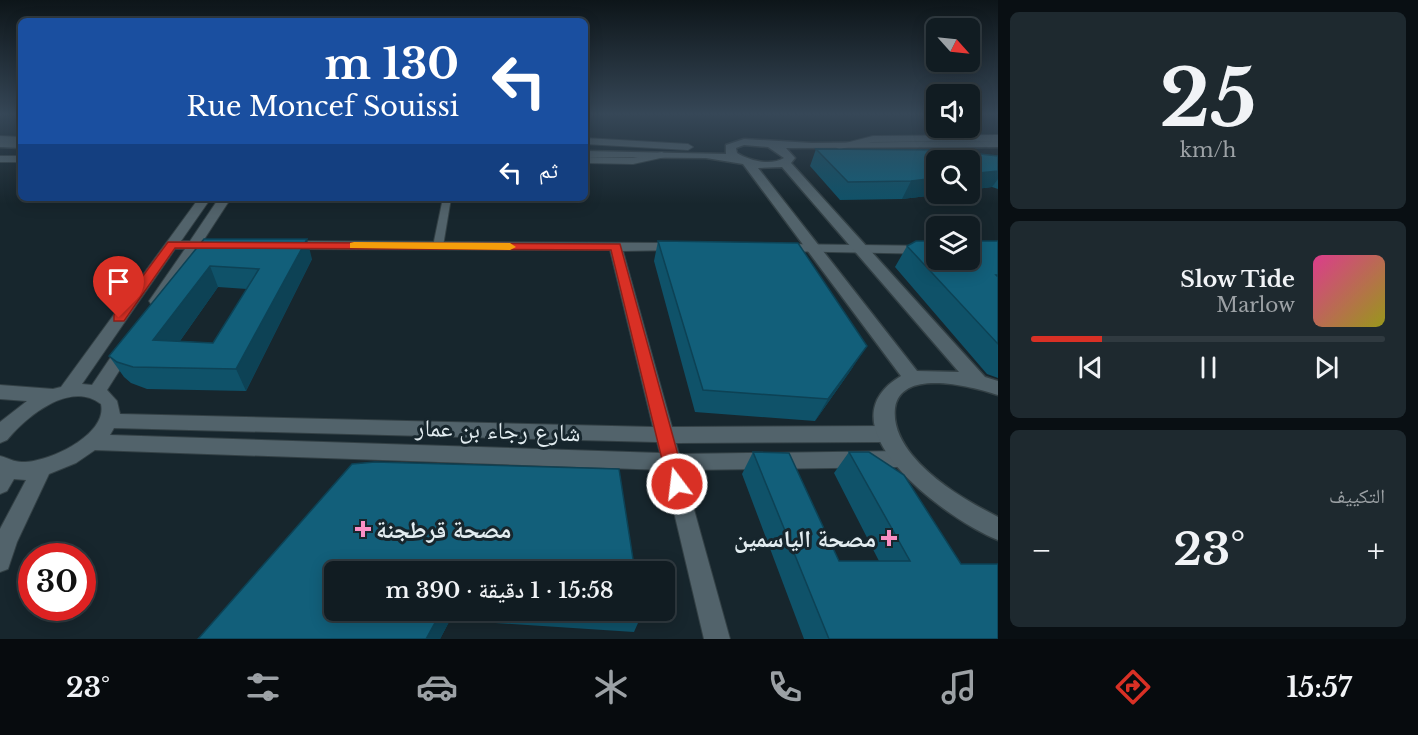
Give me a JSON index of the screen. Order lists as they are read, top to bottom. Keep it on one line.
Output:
{"streets":{"street":["شارع رجاء بن عمار"]},"places":{"health":["مصحة قرطجنة","مصحة الياسمين"]},"north":"bottom right","page":{"tile":[["25","km/h"],"التكييف"],"turn":["130 m","Rue Moncef Souissi"],"then":"ثم","song":["Slow Tide","Marlow"],"heat":["−","23°","+"],"limit":"30","trip":"15:58 · 1 دقيقة · 390 m","tabs":["15:57","23°"]}}
